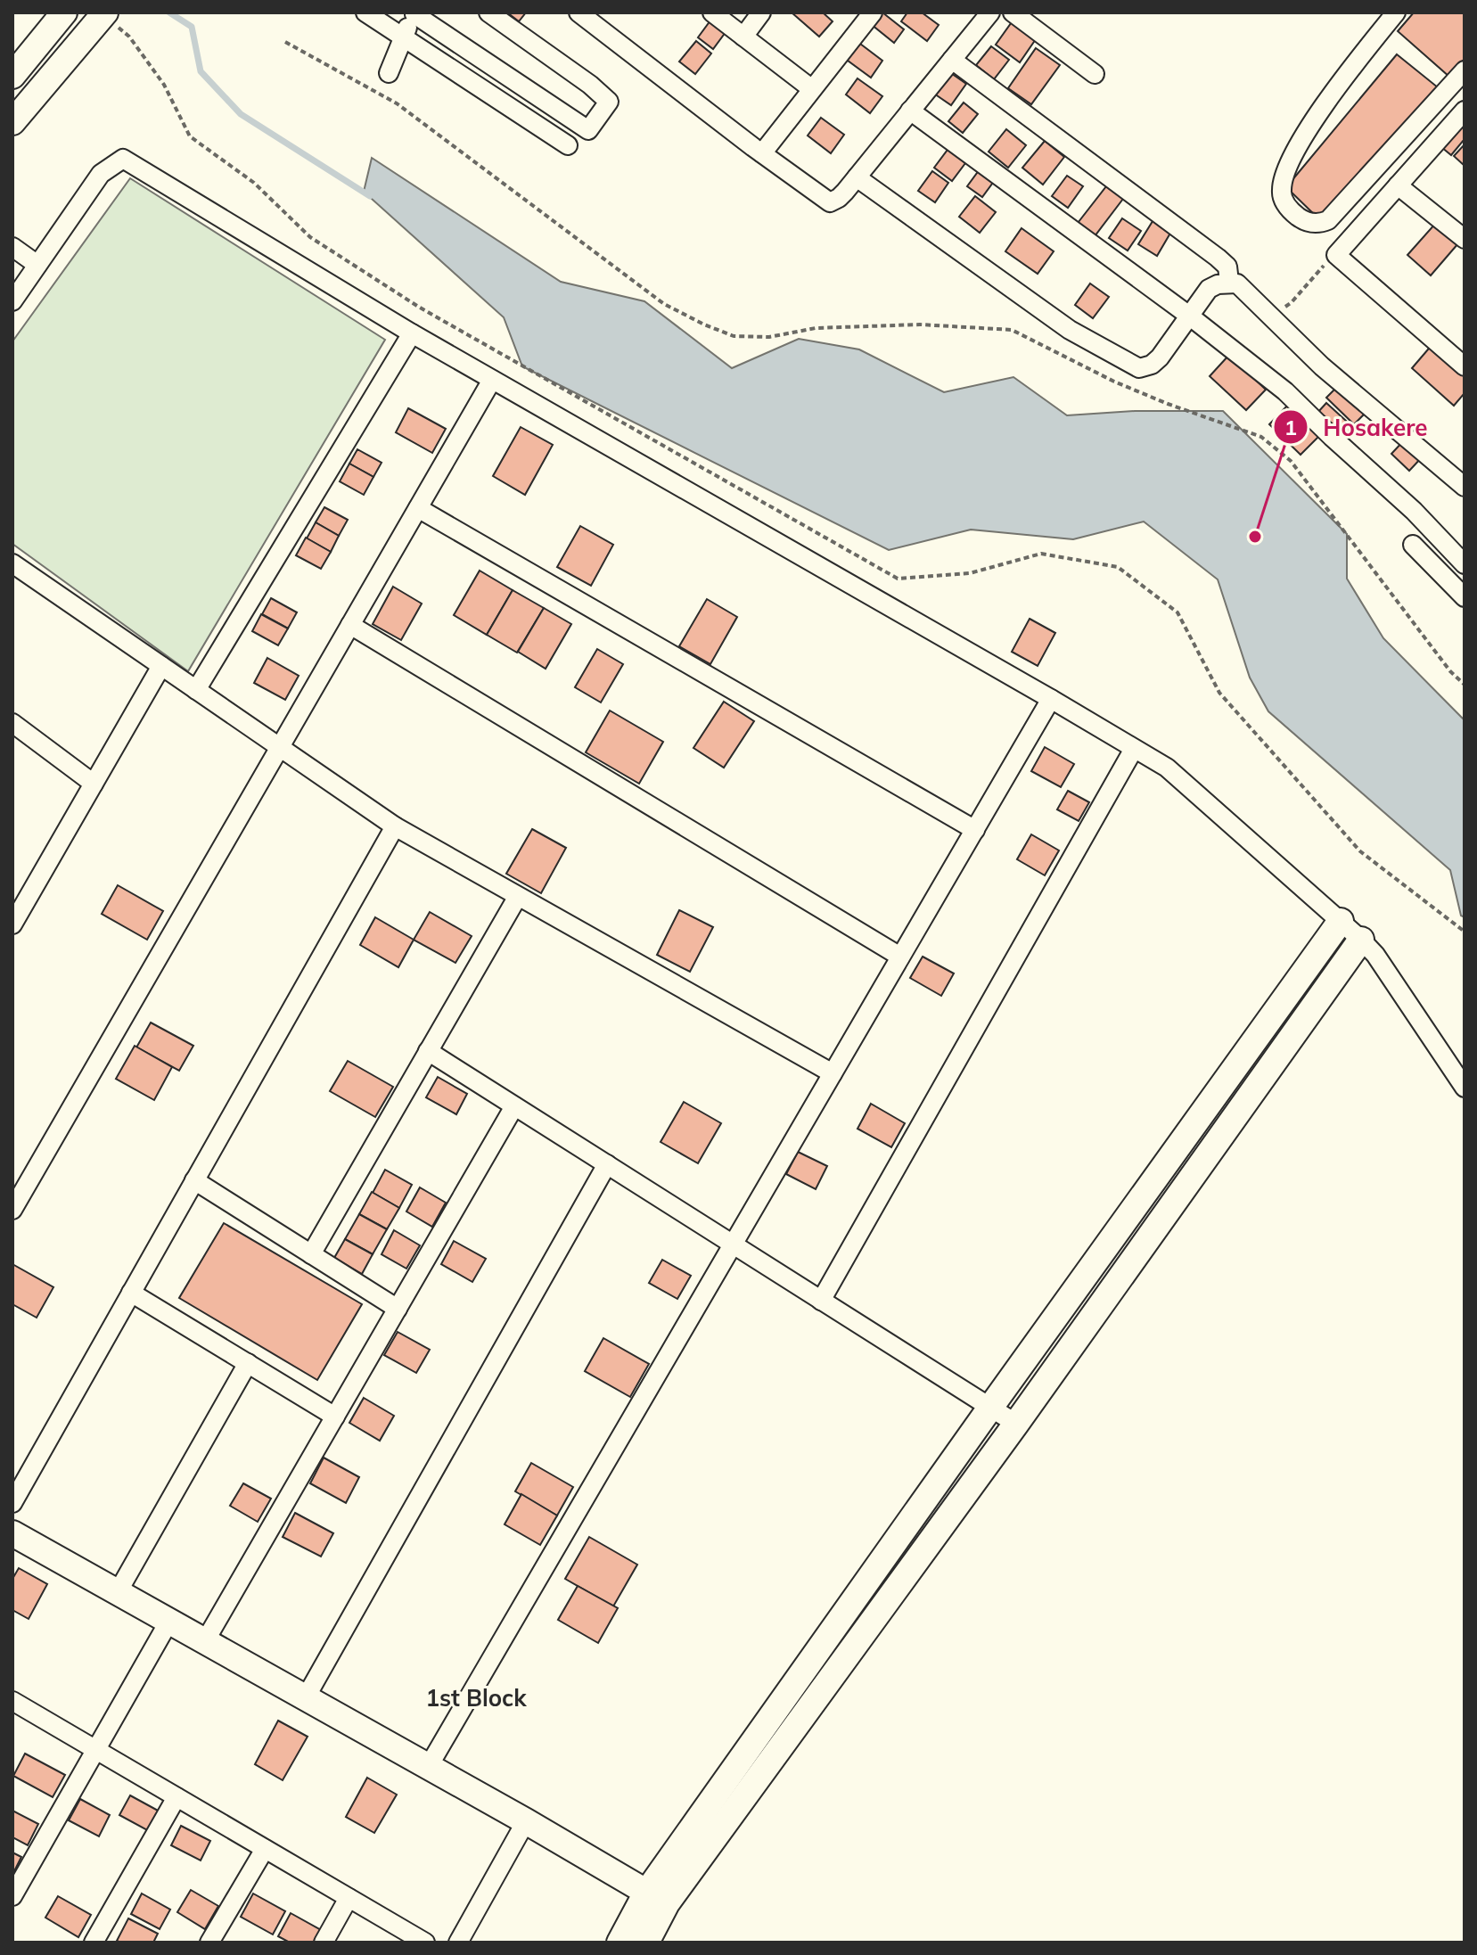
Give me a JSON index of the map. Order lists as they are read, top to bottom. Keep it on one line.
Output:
{"districts":["1st Block"],"places":["Hosakere"]}
